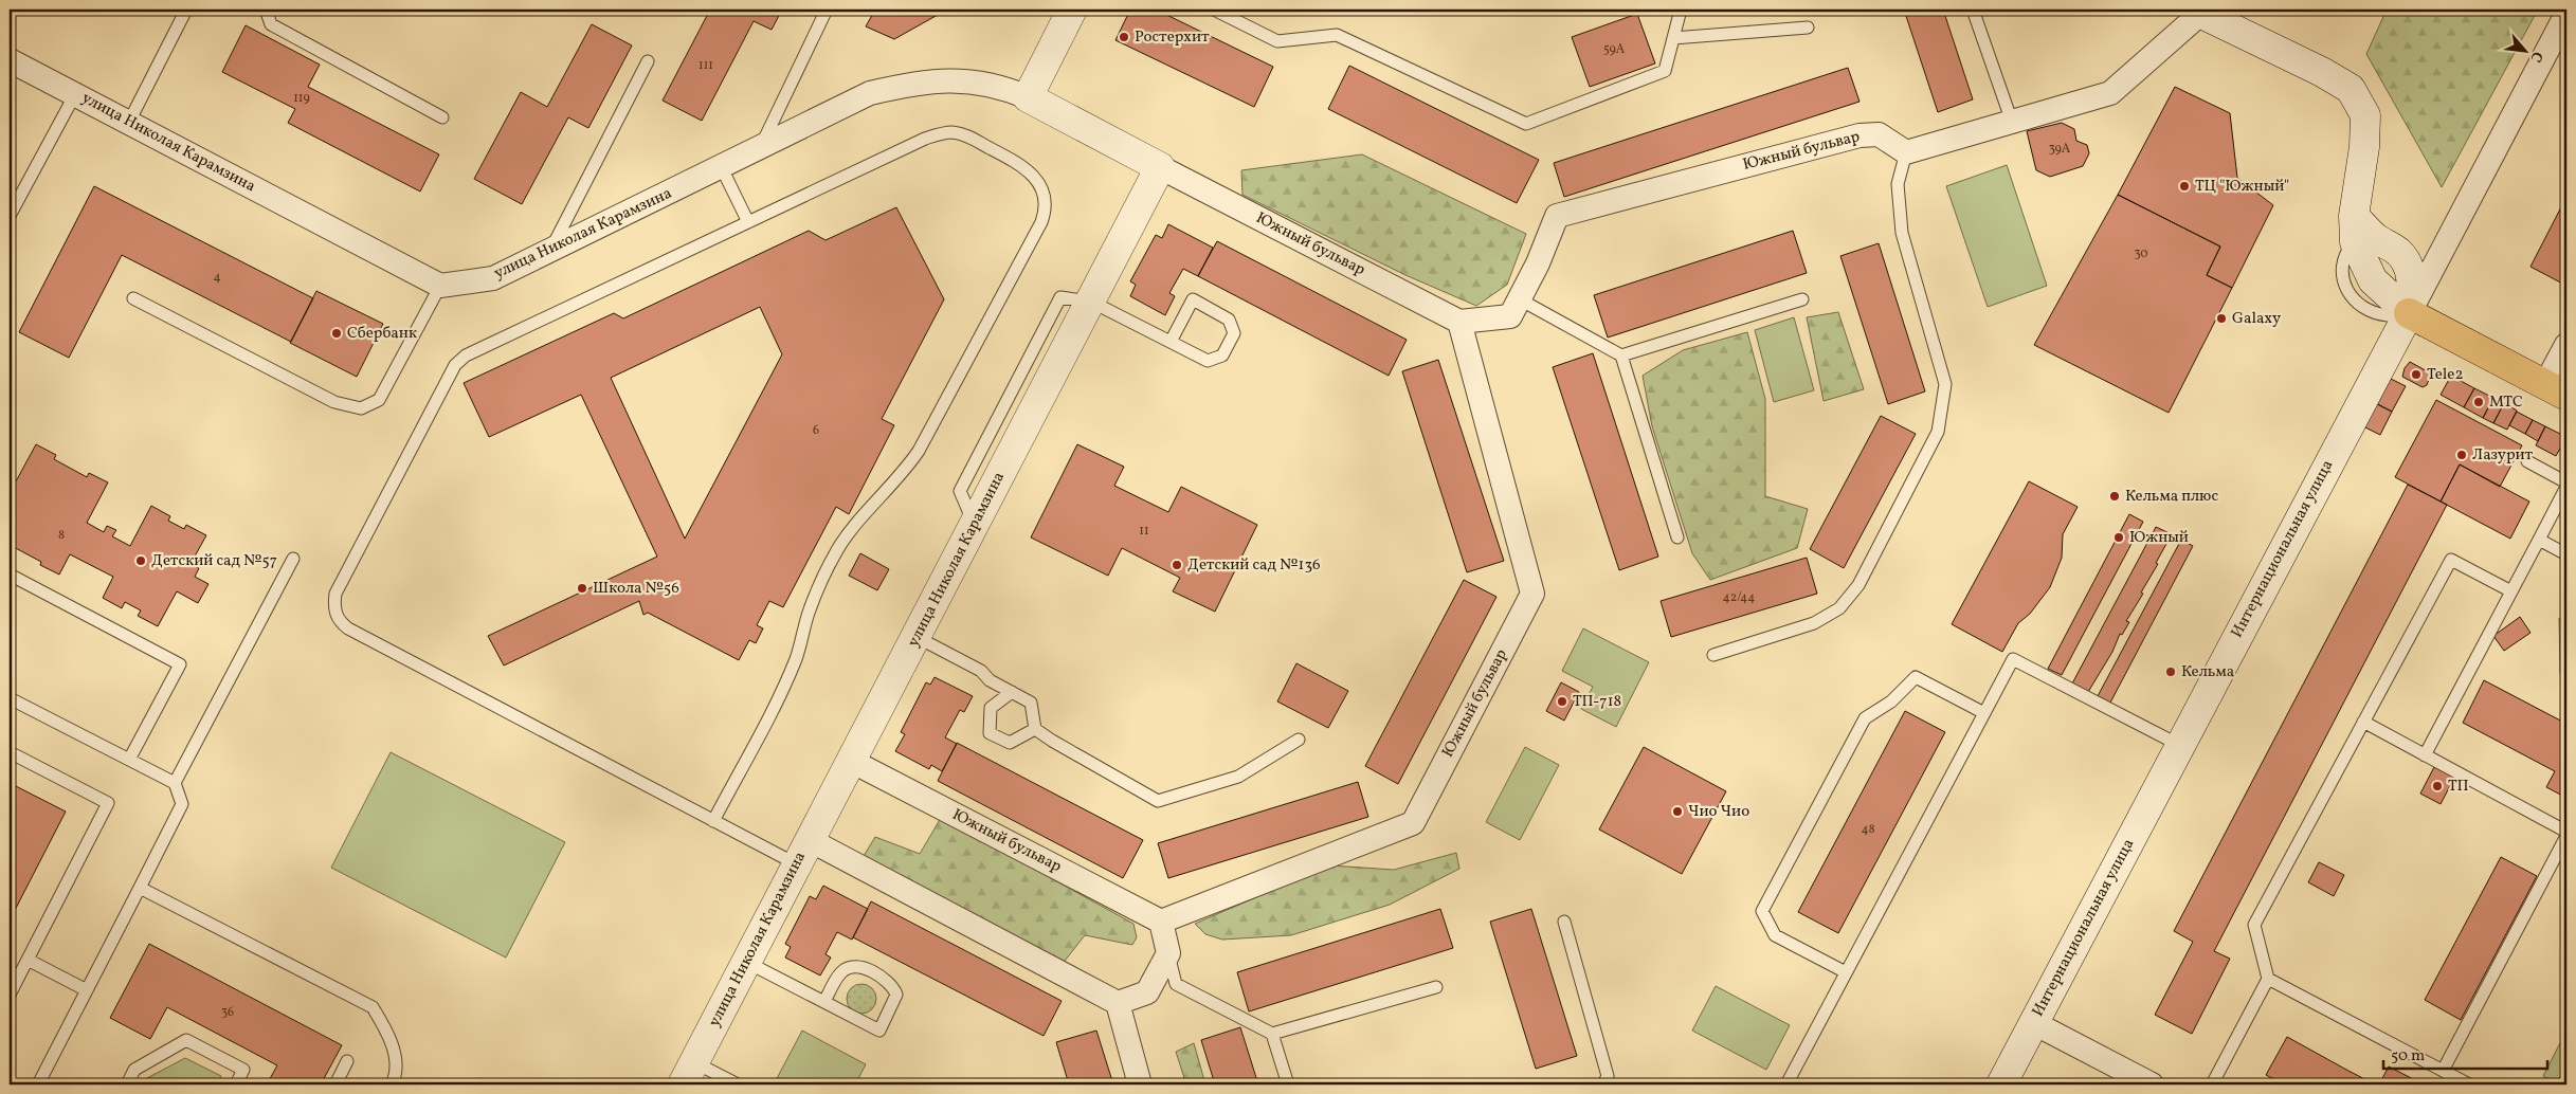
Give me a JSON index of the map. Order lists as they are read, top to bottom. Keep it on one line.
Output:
{"streets":{"main road":["улица Николая Карамзина","Интернациональная улица"],"street":["Южный бульвар"]},"crossings":[["улица Николая Карамзина","Южный бульвар"]],"places":["Ростерхит","ТЦ \"Южный\"","Galaxy","Сбербанк","Tele2","МТС","Лазурит","Кельма плюс","Южный","Детский сад №57","Детский сад №136","Школа №56","Кельма","ТП-718","ТП","Чио Чио"],"house_numbers":["59А","111","119","39А","30","4","6","11","8","42/44","48","36"],"scale_bar":"50 m","north":"bottom right"}
